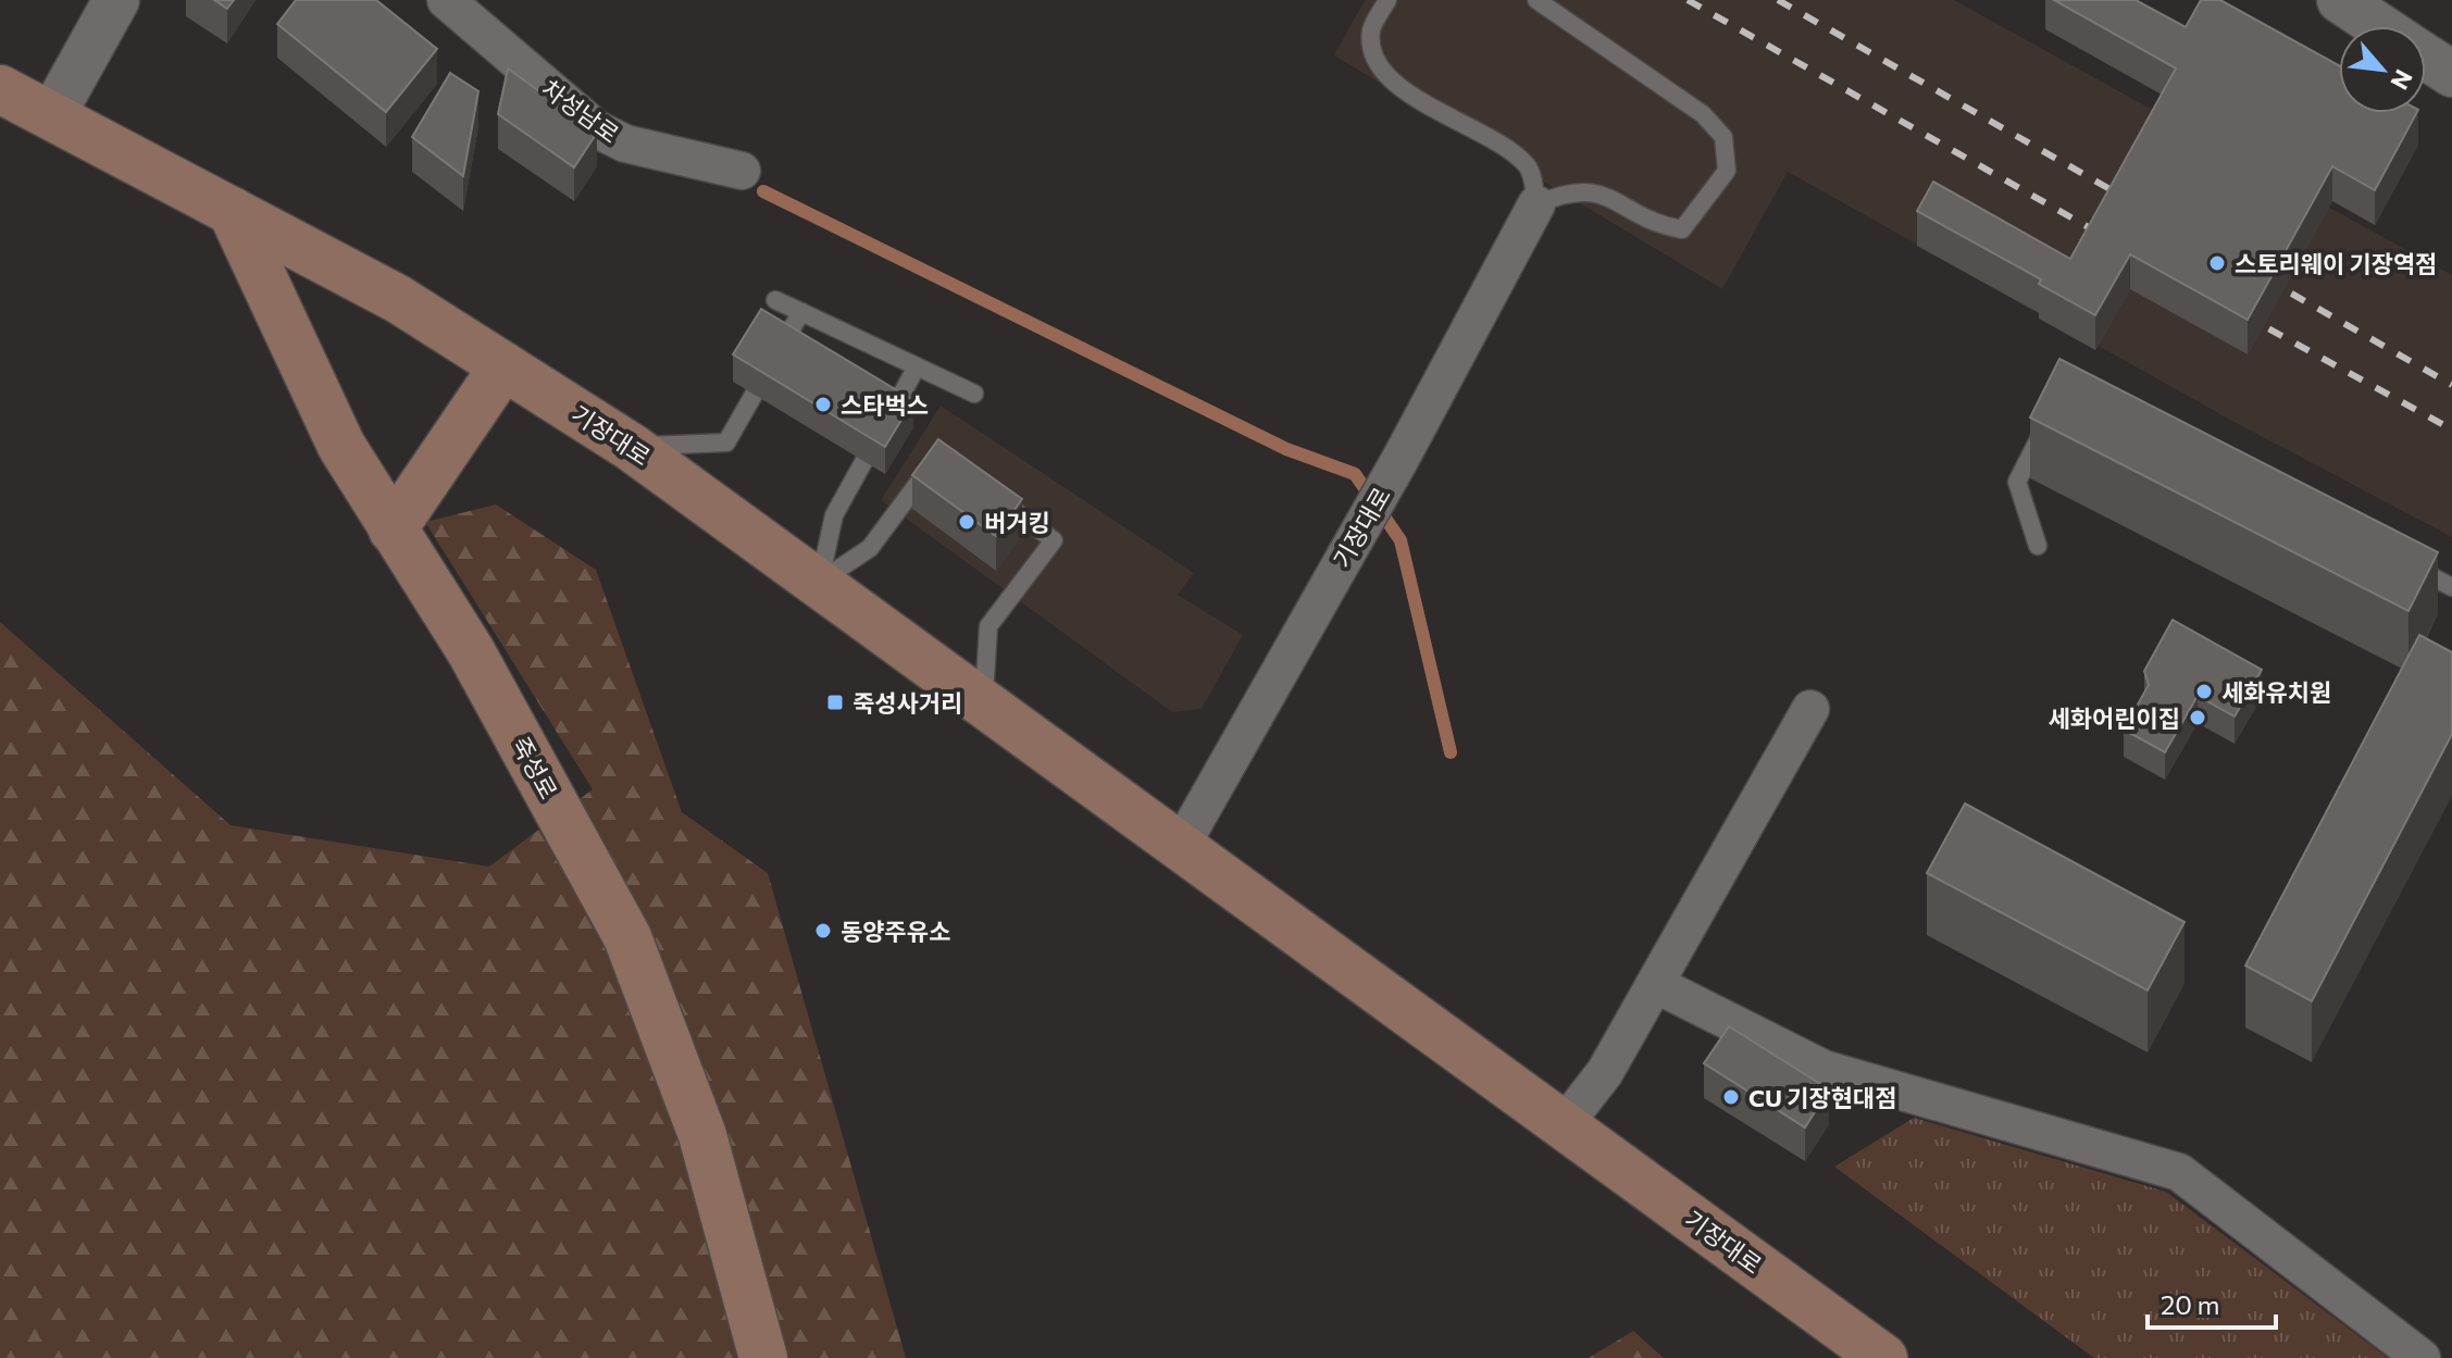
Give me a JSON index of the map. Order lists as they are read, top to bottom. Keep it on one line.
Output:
{"streets":{"main road":["기장대로","죽성로"],"street":["차성남로"]},"crossings":[["기장대로","죽성로"]],"places":{"other":["스토리웨이 기장역점","스타벅스","버거킹","세화유치원","세화어린이집","동양주유소","CU 기장현대점"],"transit":["죽성사거리"]},"scale_bar":"20 m","north":"bottom right"}
